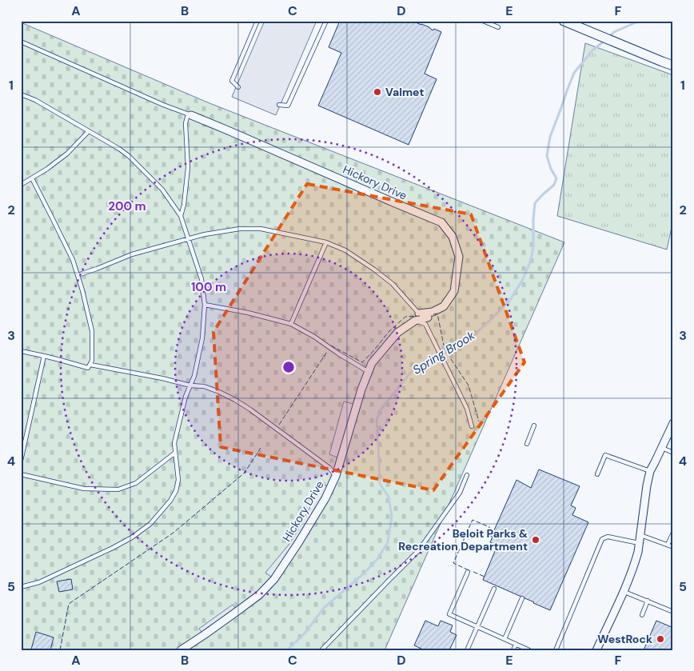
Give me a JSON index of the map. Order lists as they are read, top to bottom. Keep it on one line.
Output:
{"streets":{"street":["Hickory Drive"]},"water":["Spring Brook"],"places":["Valmet","Beloit Parks & Recreation Department","WestRock"],"grid":{"columns":["A","B","C","D","E","F"],"rows":["1","2","3","4","5"]},"rings":["200 m","100 m"]}
